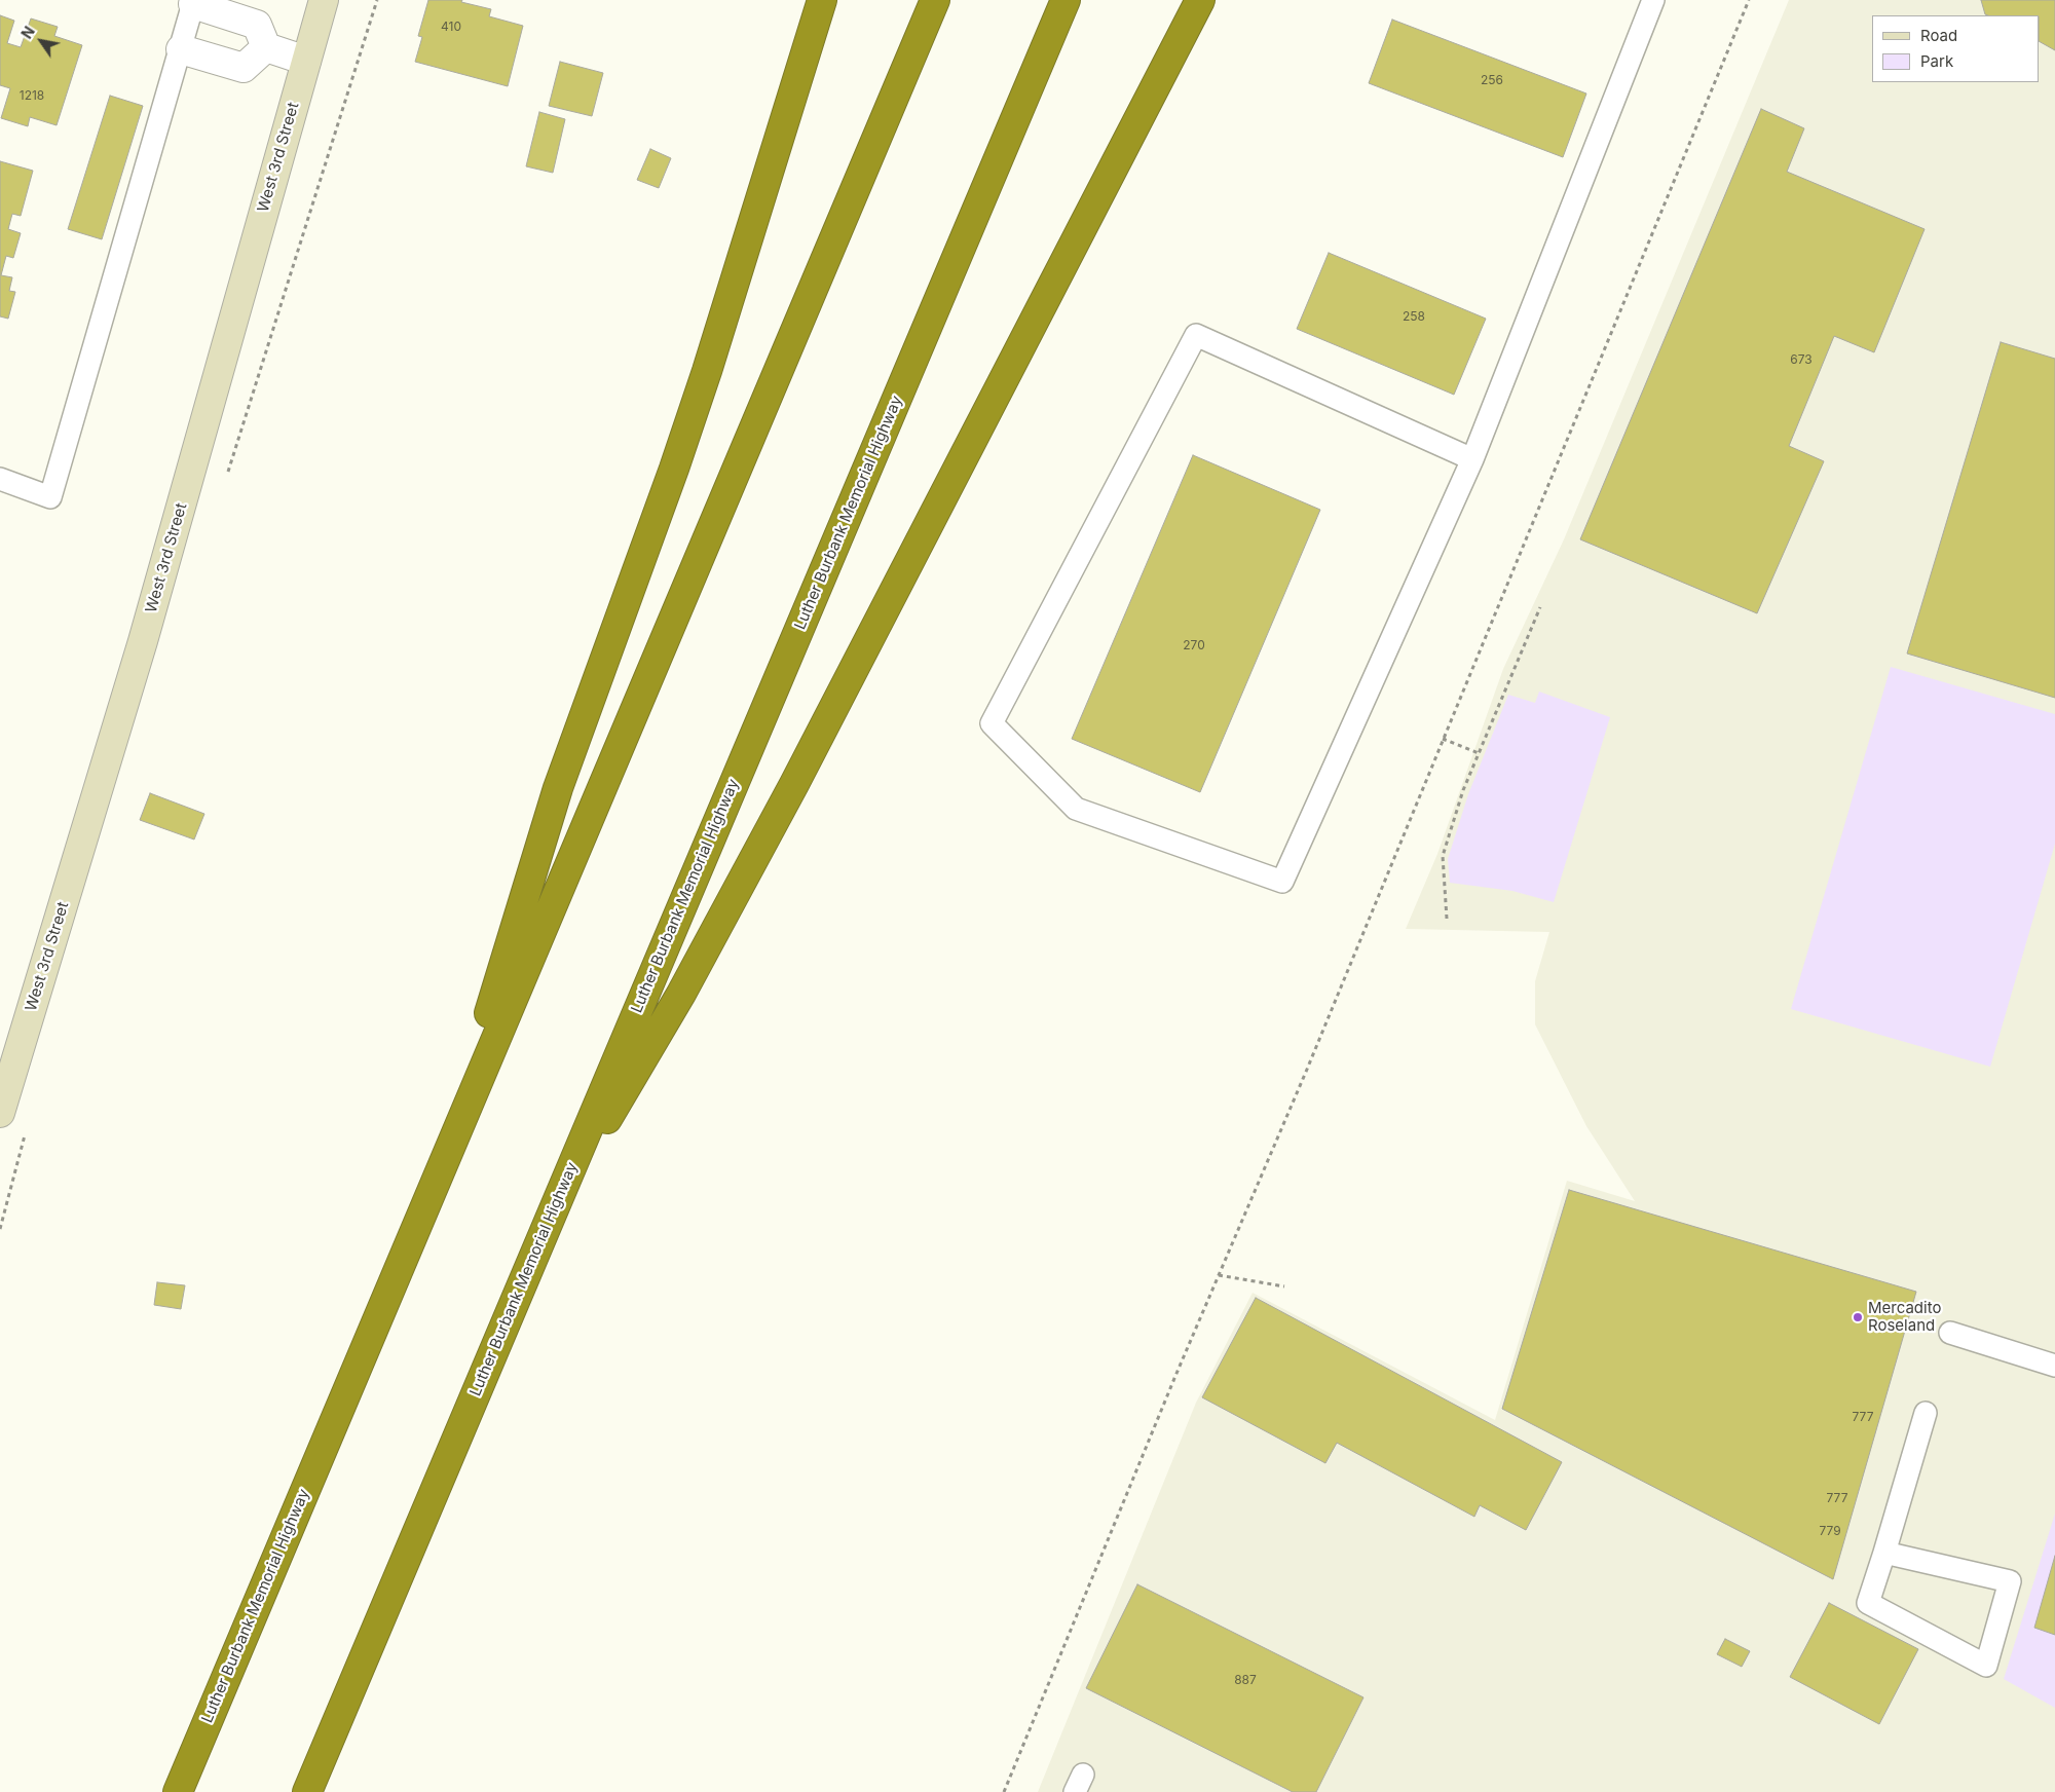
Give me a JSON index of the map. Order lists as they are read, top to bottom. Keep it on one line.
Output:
{"streets":{"highway":["Luther Burbank Memorial Highway"],"main road":["West 3rd Street"]},"places":["Mercadito Roseland"],"house_numbers":["410","256","1218","258","673","270","777","777","779","887"],"legend":["Road","Park"],"north":"top left"}
